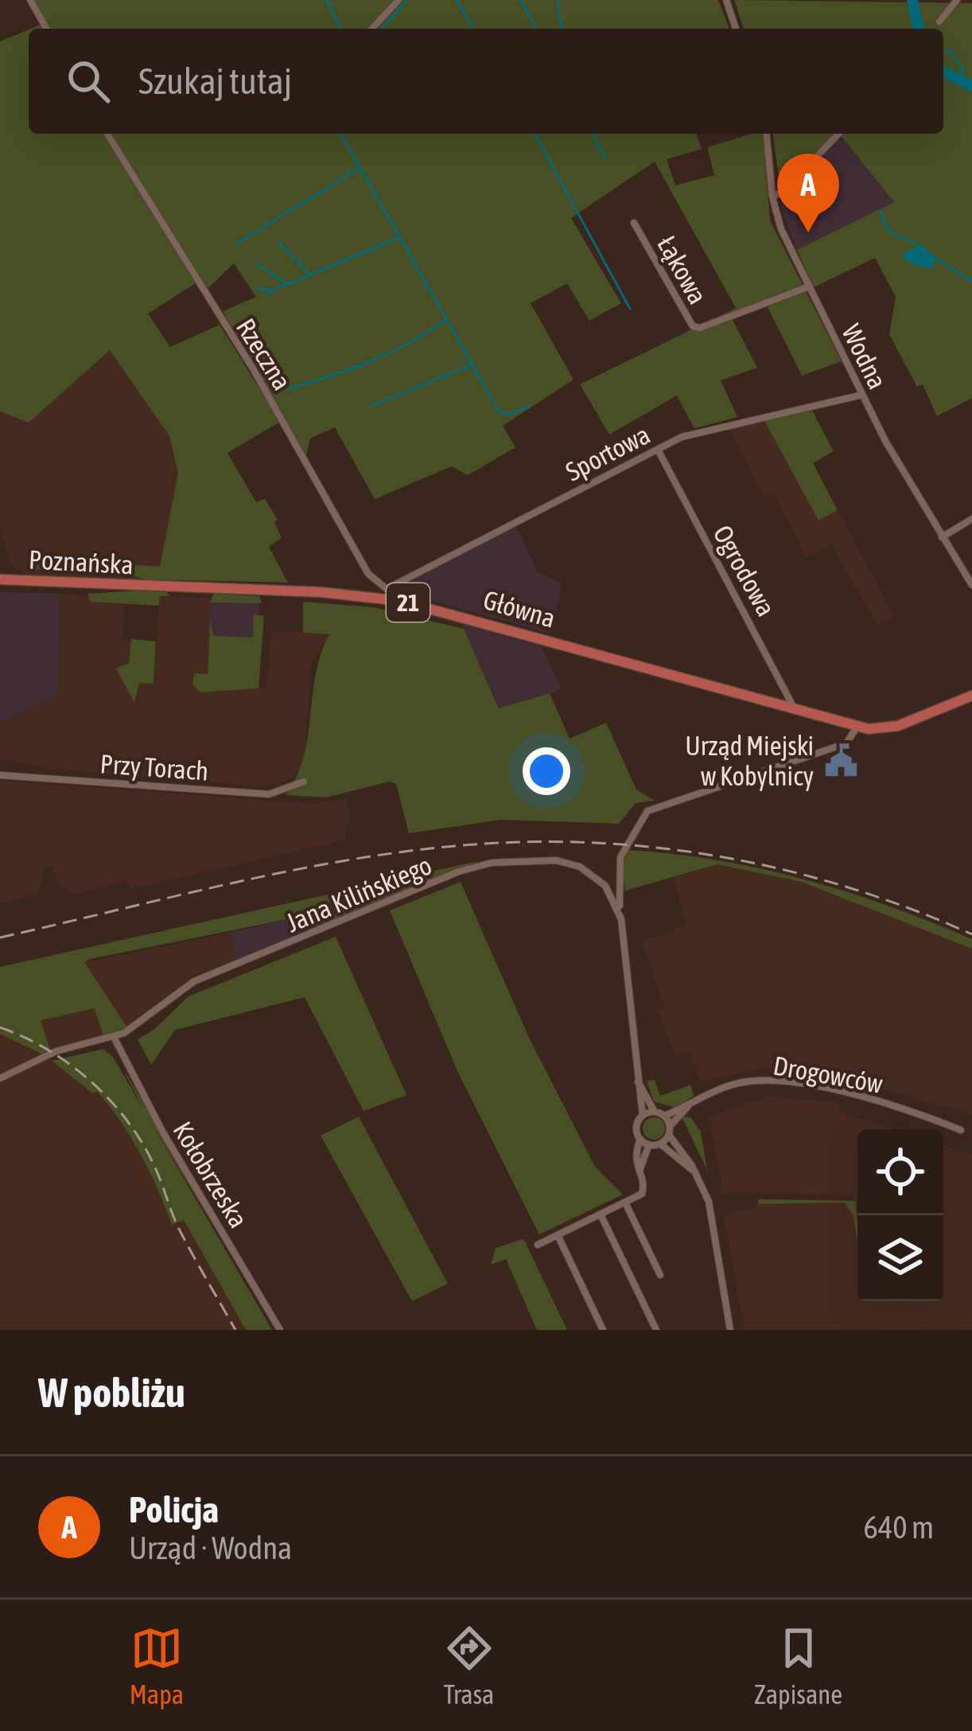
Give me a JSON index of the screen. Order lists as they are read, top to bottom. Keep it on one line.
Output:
{"streets":{"main road":["Poznańska","21","Główna"],"street":["Łąkowa","Rzeczna","Wodna","Sportowa","Ogrodowa","Przy Torach","Jana Kilińskiego","Drogowców","Kołobrzeska"]},"crossings":[["Łąkowa","Wodna"],["Rzeczna","Sportowa"],["Rzeczna","Główna"],["Wodna","Sportowa"],["Sportowa","Ogrodowa"],["Sportowa","Główna"],["Poznańska","Główna"],["Ogrodowa","Główna"],["21","Główna"],["Jana Kilińskiego","Kołobrzeska"]],"places":{"public building":["Urząd Miejski w Kobylnicy"]},"page":{"search":"Szukaj tutaj","pins":"A","heading":"W pobliżu","list":[{"mark":"A","name":"Policja","note":"Urząd · Wodna","value":"640 m"}],"nav":["Mapa","Trasa","Zapisane"]}}
